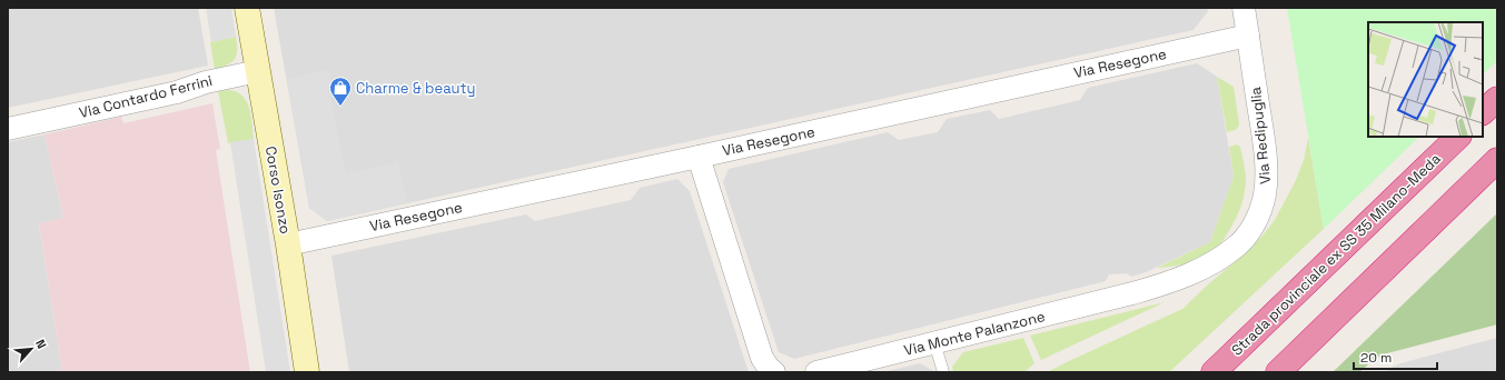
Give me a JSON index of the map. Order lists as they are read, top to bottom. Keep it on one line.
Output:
{"streets":{"highway":["Strada provinciale ex SS 35 Milano-Meda"],"street":["Via Resegone","Via Contardo Ferrini","Via Redipuglia","Corso Isonzo","Via Monte Palanzone"]},"crossings":[["Via Resegone","Via Redipuglia"],["Via Resegone","Corso Isonzo"],["Via Contardo Ferrini","Corso Isonzo"],["Via Redipuglia","Via Monte Palanzone"]],"places":{"shop":["Charme & beauty"]},"scale_bar":"20 m","north":"top right"}
